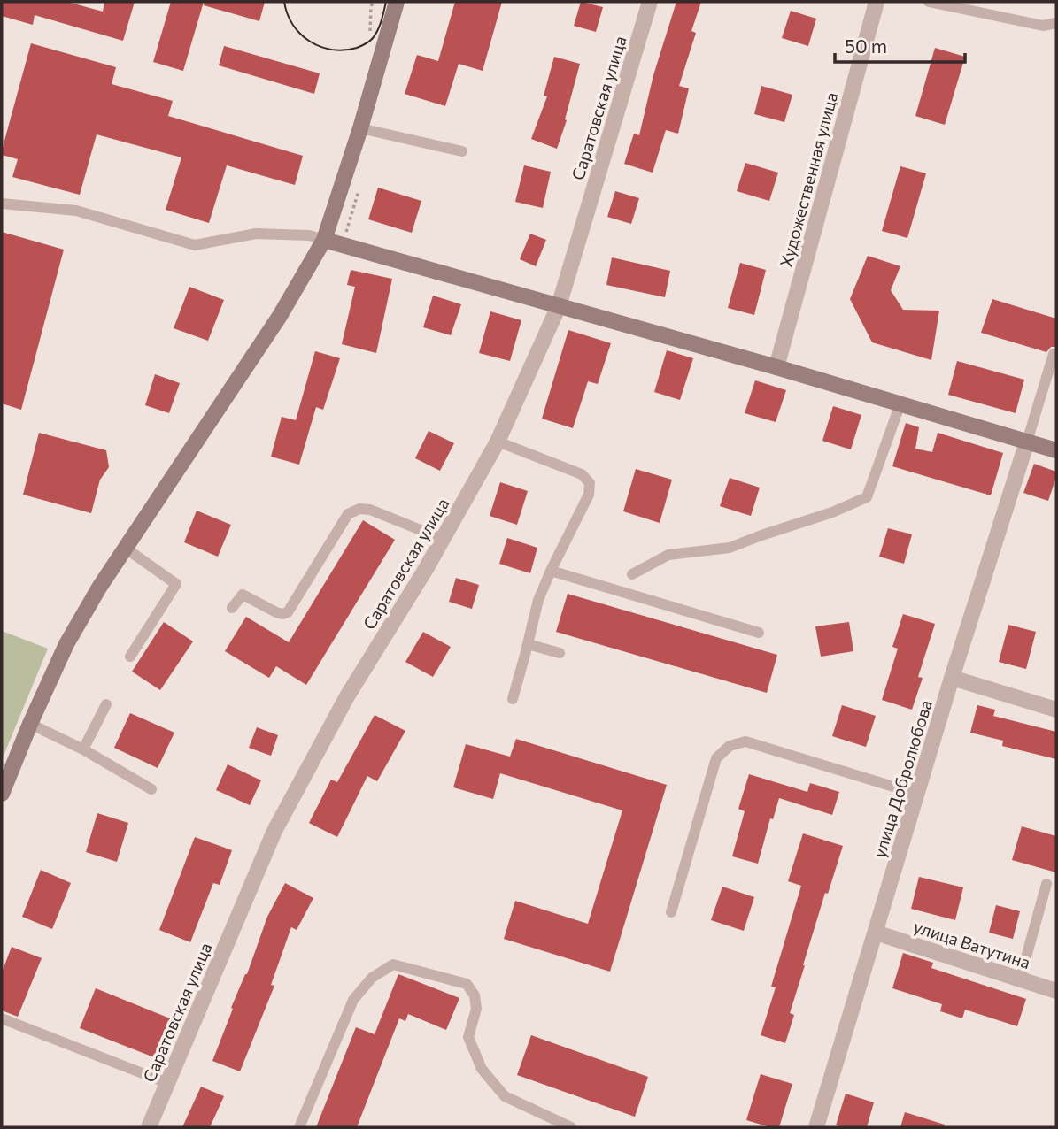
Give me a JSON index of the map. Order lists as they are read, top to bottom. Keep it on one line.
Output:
{"streets":{"street":["Саратовская улица","Художественная улица","улица Добролюбова","улица Ватутина"]},"crossings":[["улица Добролюбова","улица Ватутина"]],"scale_bar":"50 m"}
